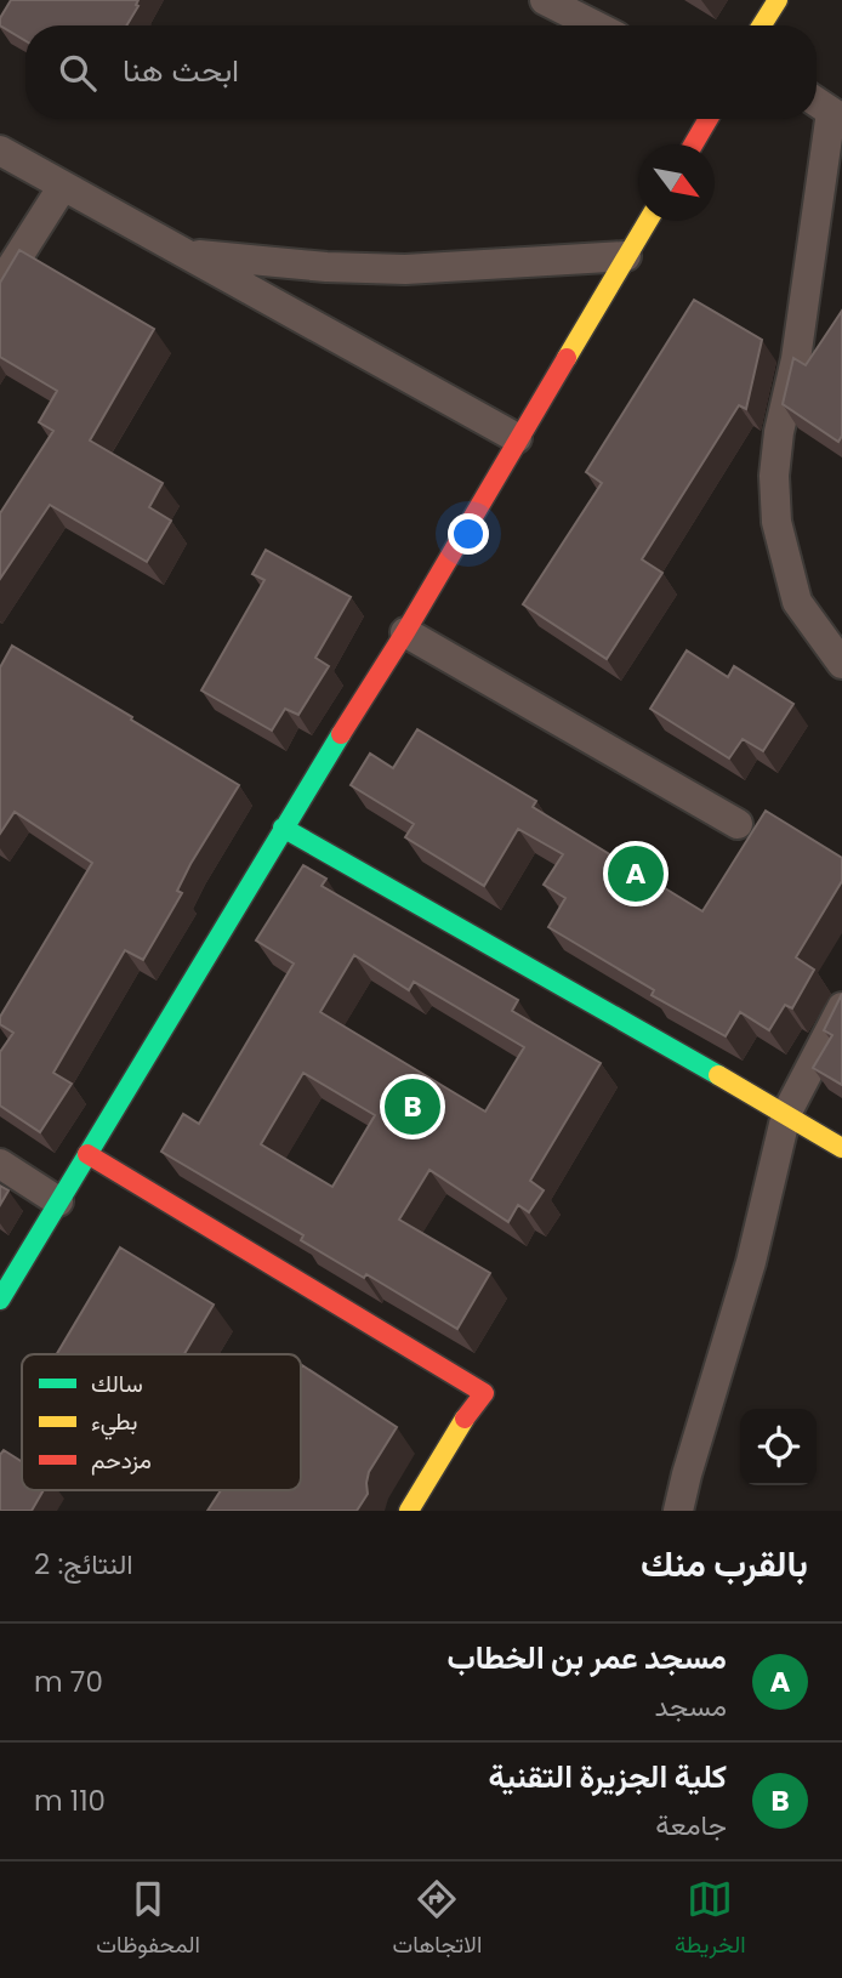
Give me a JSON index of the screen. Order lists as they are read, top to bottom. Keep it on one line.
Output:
{"legend":["سالك","بطيء","مزدحم"],"north":"bottom right","page":{"search":"ابحث هنا","pins":["A","B"],"heading":["بالقرب منك","النتائج: 2"],"list":[{"mark":"A","name":"مسجد عمر بن الخطاب","note":"مسجد","value":"70 m"},{"mark":"B","name":"كلية الجزيرة التقنية","note":"جامعة","value":"110 m"}],"nav":["الخريطة","الاتجاهات","المحفوظات"]}}
